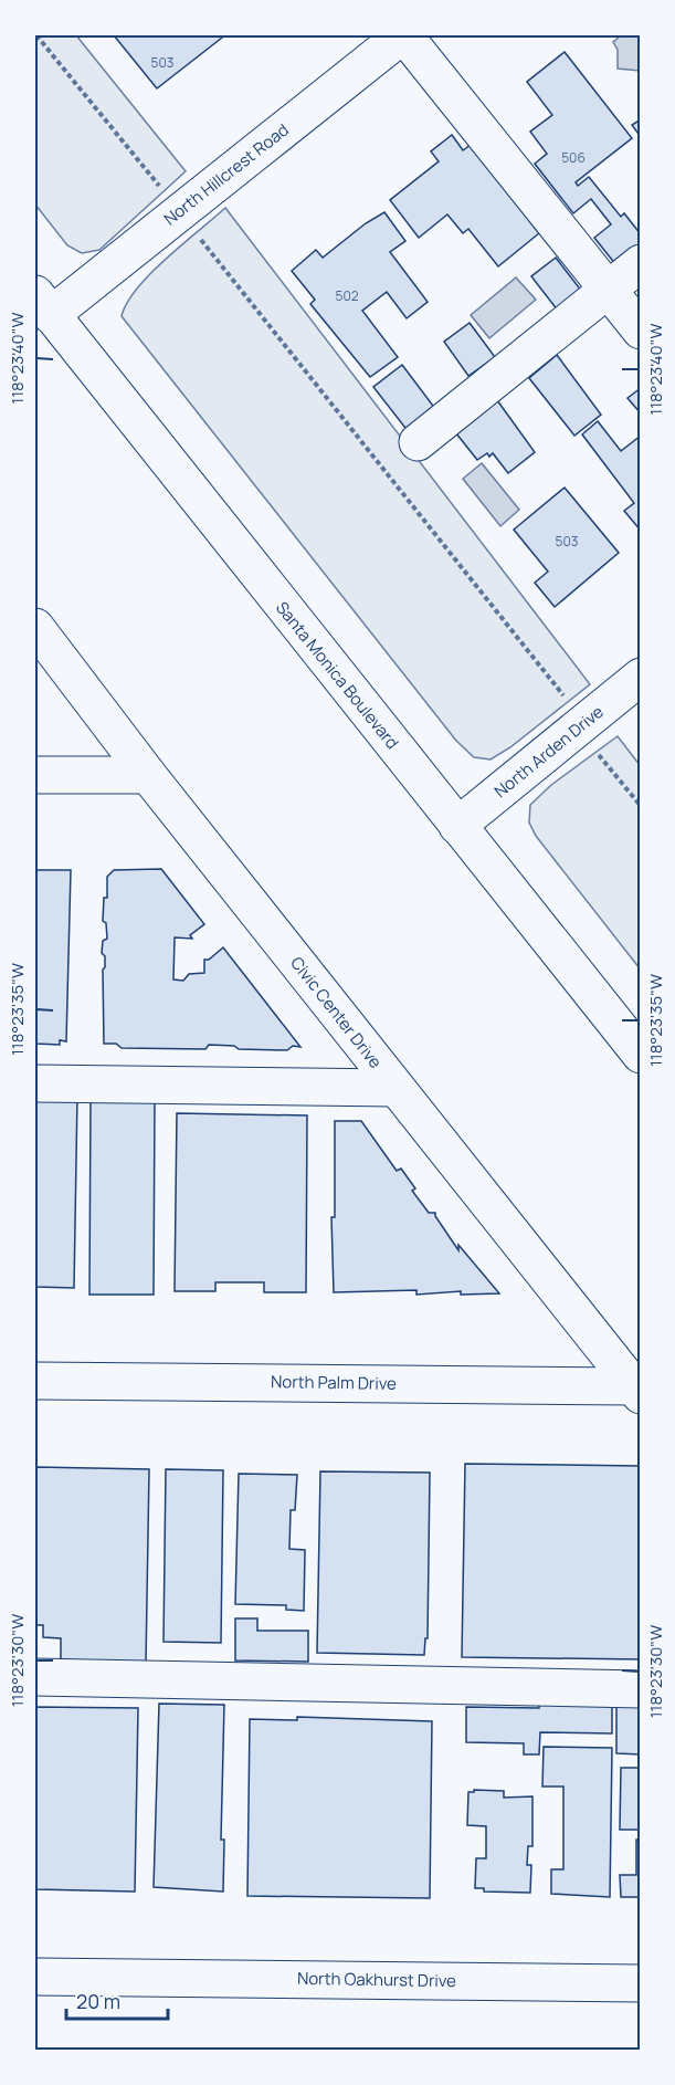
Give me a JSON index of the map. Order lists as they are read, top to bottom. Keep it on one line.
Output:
{"streets":{"street":["North Hillcrest Road","Santa Monica Boulevard","North Arden Drive","Civic Center Drive","North Palm Drive","North Oakhurst Drive"]},"crossings":[["North Hillcrest Road","Santa Monica Boulevard"],["Santa Monica Boulevard","North Arden Drive"],["Civic Center Drive","North Palm Drive"]],"house_numbers":["503","506","502","503"],"scale_bar":"20 m","coordinates":["118°23'40\"W","118°23'35\"W","118°23'30\"W"]}
